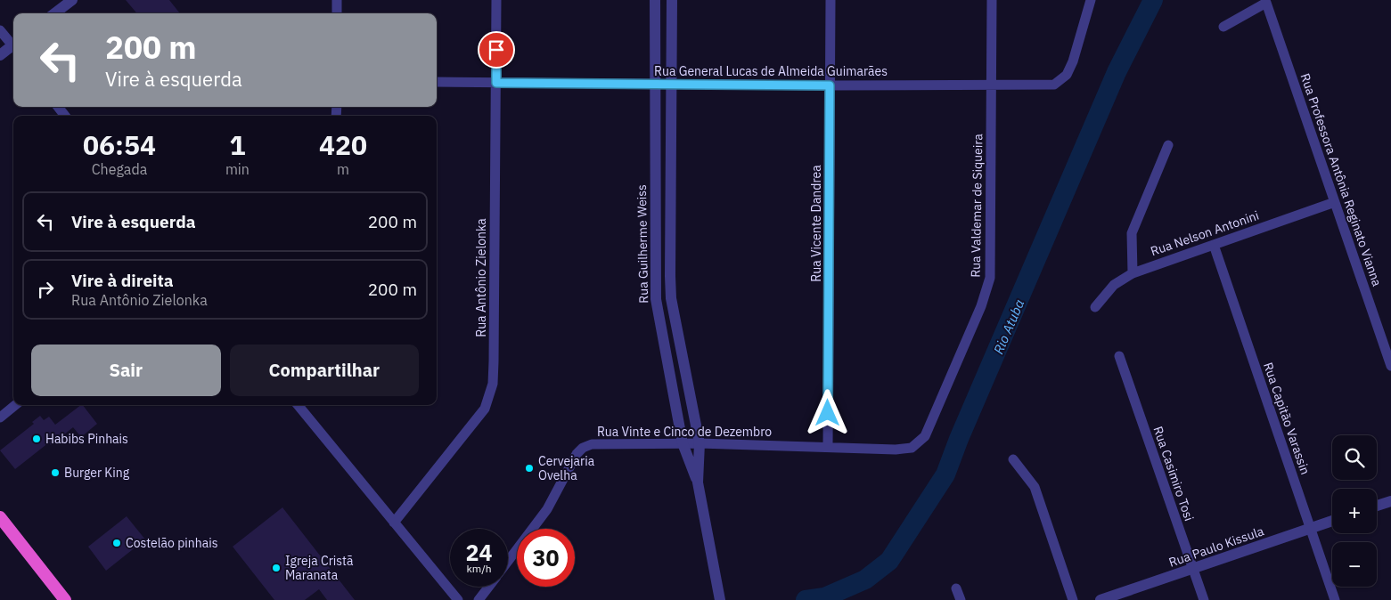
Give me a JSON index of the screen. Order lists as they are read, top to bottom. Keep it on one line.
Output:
{"streets":{"street":["Rua General Lucas de Almeida Guimarães","Rua Professora Antônia Reginato Vianna","Rua Valdemar de Siqueira","Rua Vicente Dandrea","Rua Nelson Antonini","Rua Guilherme Weiss","Rua Antônio Zielonka","Rua Capitão Varassin","Rua Vinte e Cinco de Dezembro","Rua Casimiro Tosi","Rua Paulo Kissula"]},"crossings":[["Rua General Lucas de Almeida Guimarães","Rua Valdemar de Siqueira"],["Rua General Lucas de Almeida Guimarães","Rua Vicente Dandrea"],["Rua General Lucas de Almeida Guimarães","Rua Guilherme Weiss"],["Rua General Lucas de Almeida Guimarães","Rua Antônio Zielonka"],["Rua Professora Antônia Reginato Vianna","Rua Nelson Antonini"],["Rua Valdemar de Siqueira","Rua Vinte e Cinco de Dezembro"],["Rua Vicente Dandrea","Rua Vinte e Cinco de Dezembro"],["Rua Nelson Antonini","Rua Capitão Varassin"],["Rua Guilherme Weiss","Rua Vinte e Cinco de Dezembro"],["Rua Capitão Varassin","Rua Paulo Kissula"],["Rua Casimiro Tosi","Rua Paulo Kissula"]],"water":["Rio Atuba"],"places":["Habibs Pinhais","Cervejaria Ovelha","Burger King","Costelão pinhais","Igreja Cristã Maranata"],"page":{"turn":["200 m","Vire à esquerda"],"eta":["06:54","Chegada","1","min","420","m"],"list":[{"name":"Vire à esquerda","value":"200 m"},{"name":"Vire à direita","note":"Rua Antônio Zielonka","value":"200 m"}],"buttons":["Sair","Compartilhar"],"map_buttons":["+","−"],"speed":"24 km/h","limit":"30"}}
